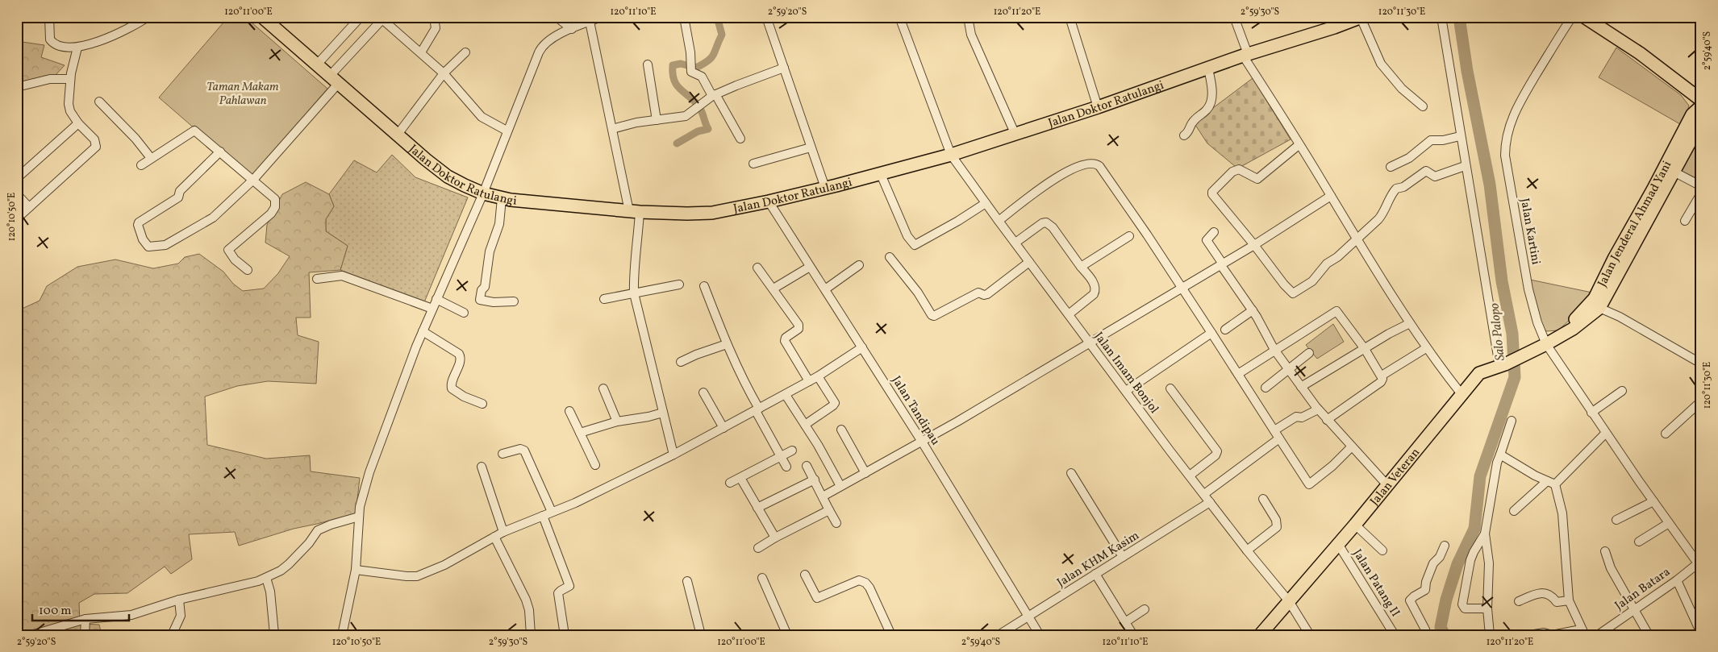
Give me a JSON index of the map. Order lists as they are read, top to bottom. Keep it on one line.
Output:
{"streets":{"highway":["Jalan Doktor Ratulangi","Jalan Jenderal Ahmad Yani","Jalan Veteran"],"street":["Jalan Kartini","Jalan Imam Bonjol","Jalan Tandipau","Jalan KHM Kasim","Jalan Patang II","Jalan Batara"]},"crossings":[["Jalan Doktor Ratulangi","Jalan Imam Bonjol"],["Jalan Doktor Ratulangi","Jalan Tandipau"],["Jalan Jenderal Ahmad Yani","Jalan Kartini"],["Jalan Jenderal Ahmad Yani","Jalan Veteran"],["Jalan Kartini","Jalan Veteran"],["Jalan Kartini","Jalan Batara"],["Jalan Imam Bonjol","Jalan Veteran"],["Jalan Imam Bonjol","Jalan KHM Kasim"],["Jalan Tandipau","Jalan KHM Kasim"],["Jalan Veteran","Jalan Patang II"]],"water":["Salo Palopo"],"parks":["Taman Makam Pahlawan"],"scale_bar":"100 m","coordinates":["120°11'00\"E","120°11'10\"E","2°59'20\"S","120°11'20\"E","2°59'30\"S","120°11'30\"E","2°59'40\"S","120°10'50\"E"]}
